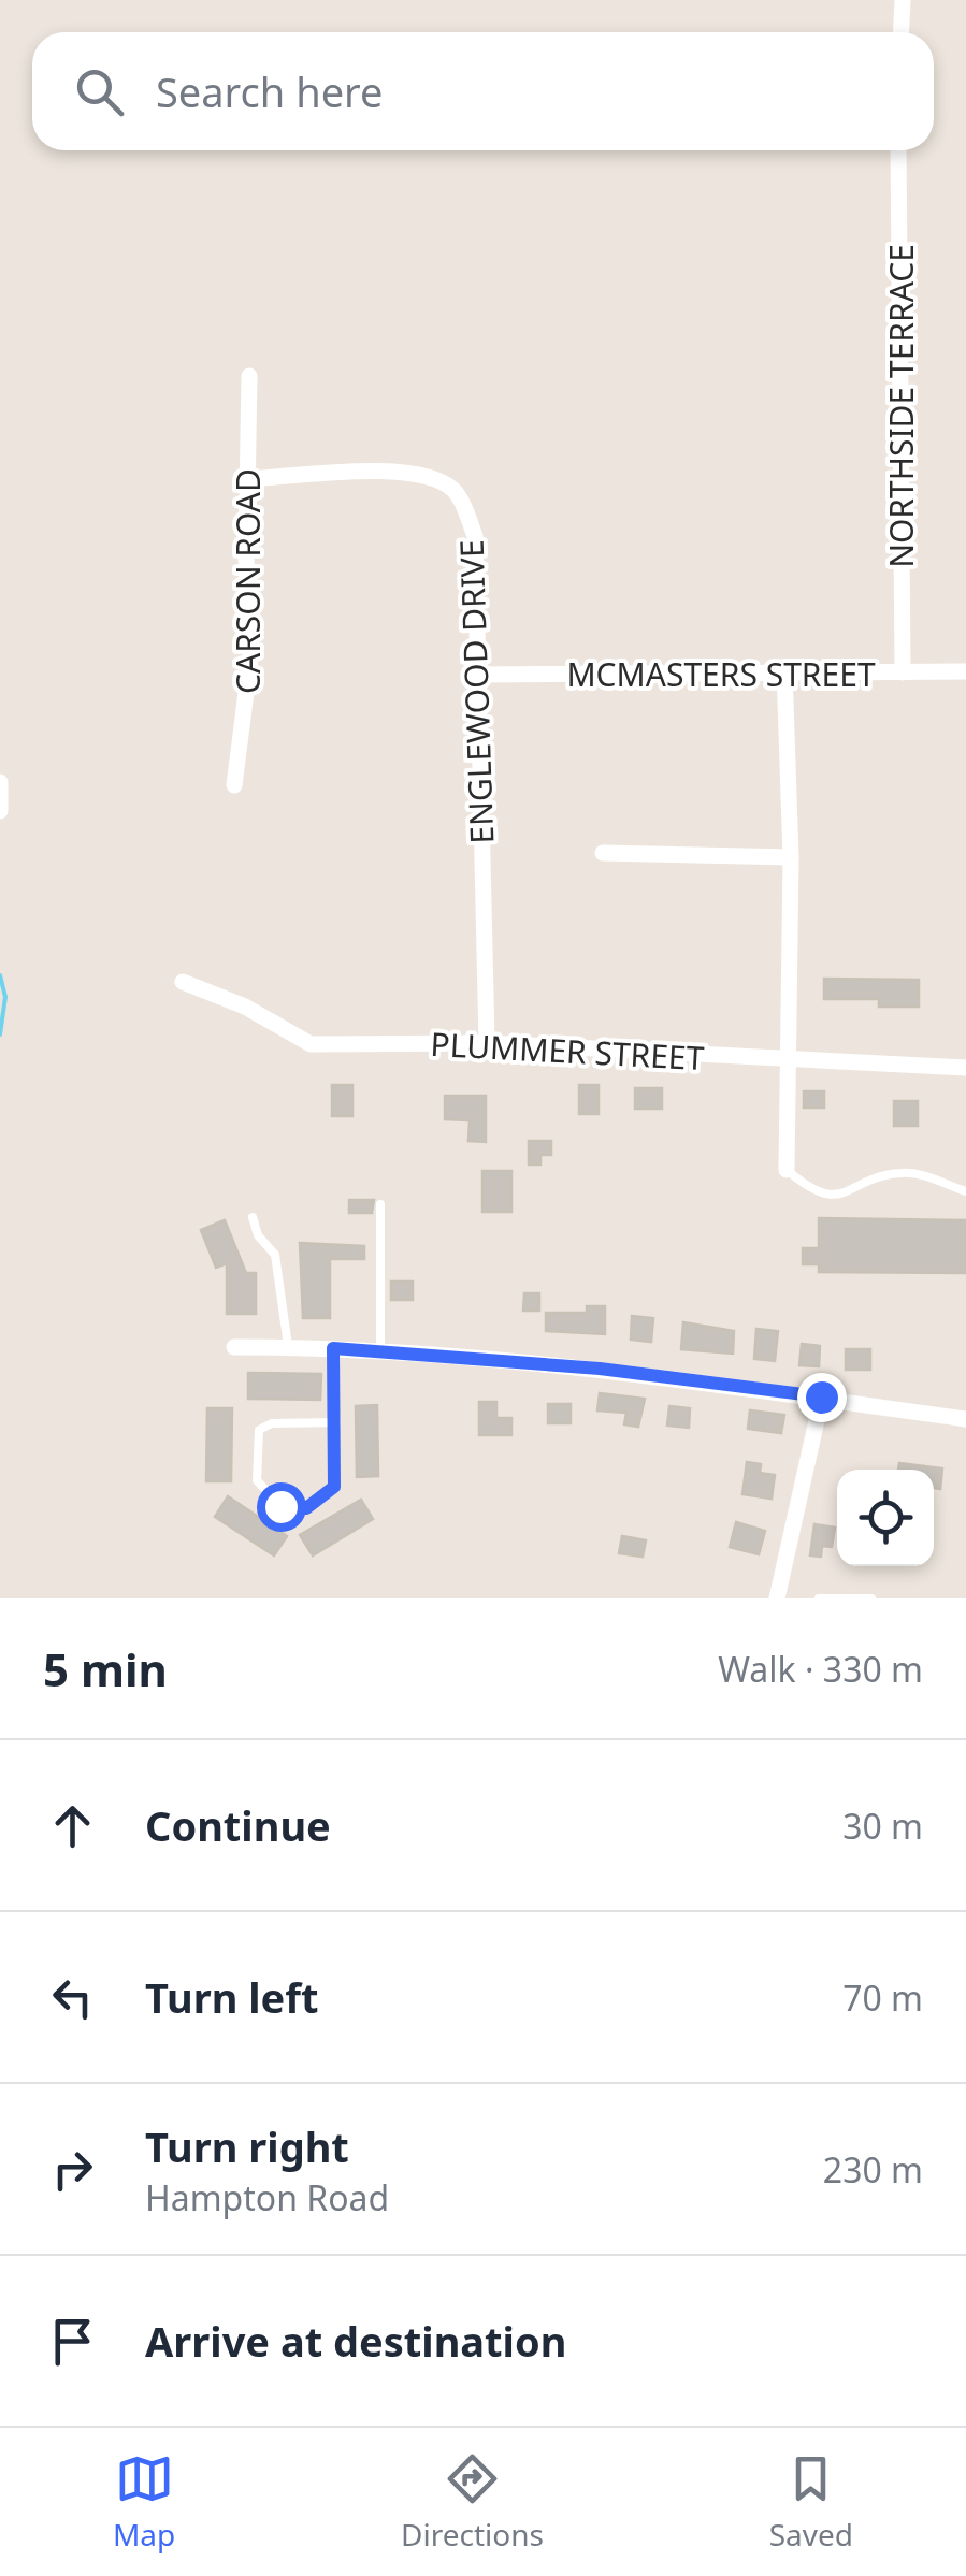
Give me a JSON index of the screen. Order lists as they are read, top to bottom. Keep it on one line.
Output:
{"streets":{"street":["NORTHSIDE TERRACE","CARSON ROAD","MCMASTERS STREET","ENGLEWOOD DRIVE","PLUMMER STREET"]},"crossings":[["NORTHSIDE TERRACE","MCMASTERS STREET"],["CARSON ROAD","ENGLEWOOD DRIVE"],["MCMASTERS STREET","ENGLEWOOD DRIVE"],["ENGLEWOOD DRIVE","PLUMMER STREET"]],"page":{"search":"Search here","heading":["5 min","Walk · 330 m"],"list":[["Continue","30 m"],["Turn left","70 m"],["Turn right","Hampton Road","230 m"],"Arrive at destination"],"nav":["Map","Directions","Saved"]}}
